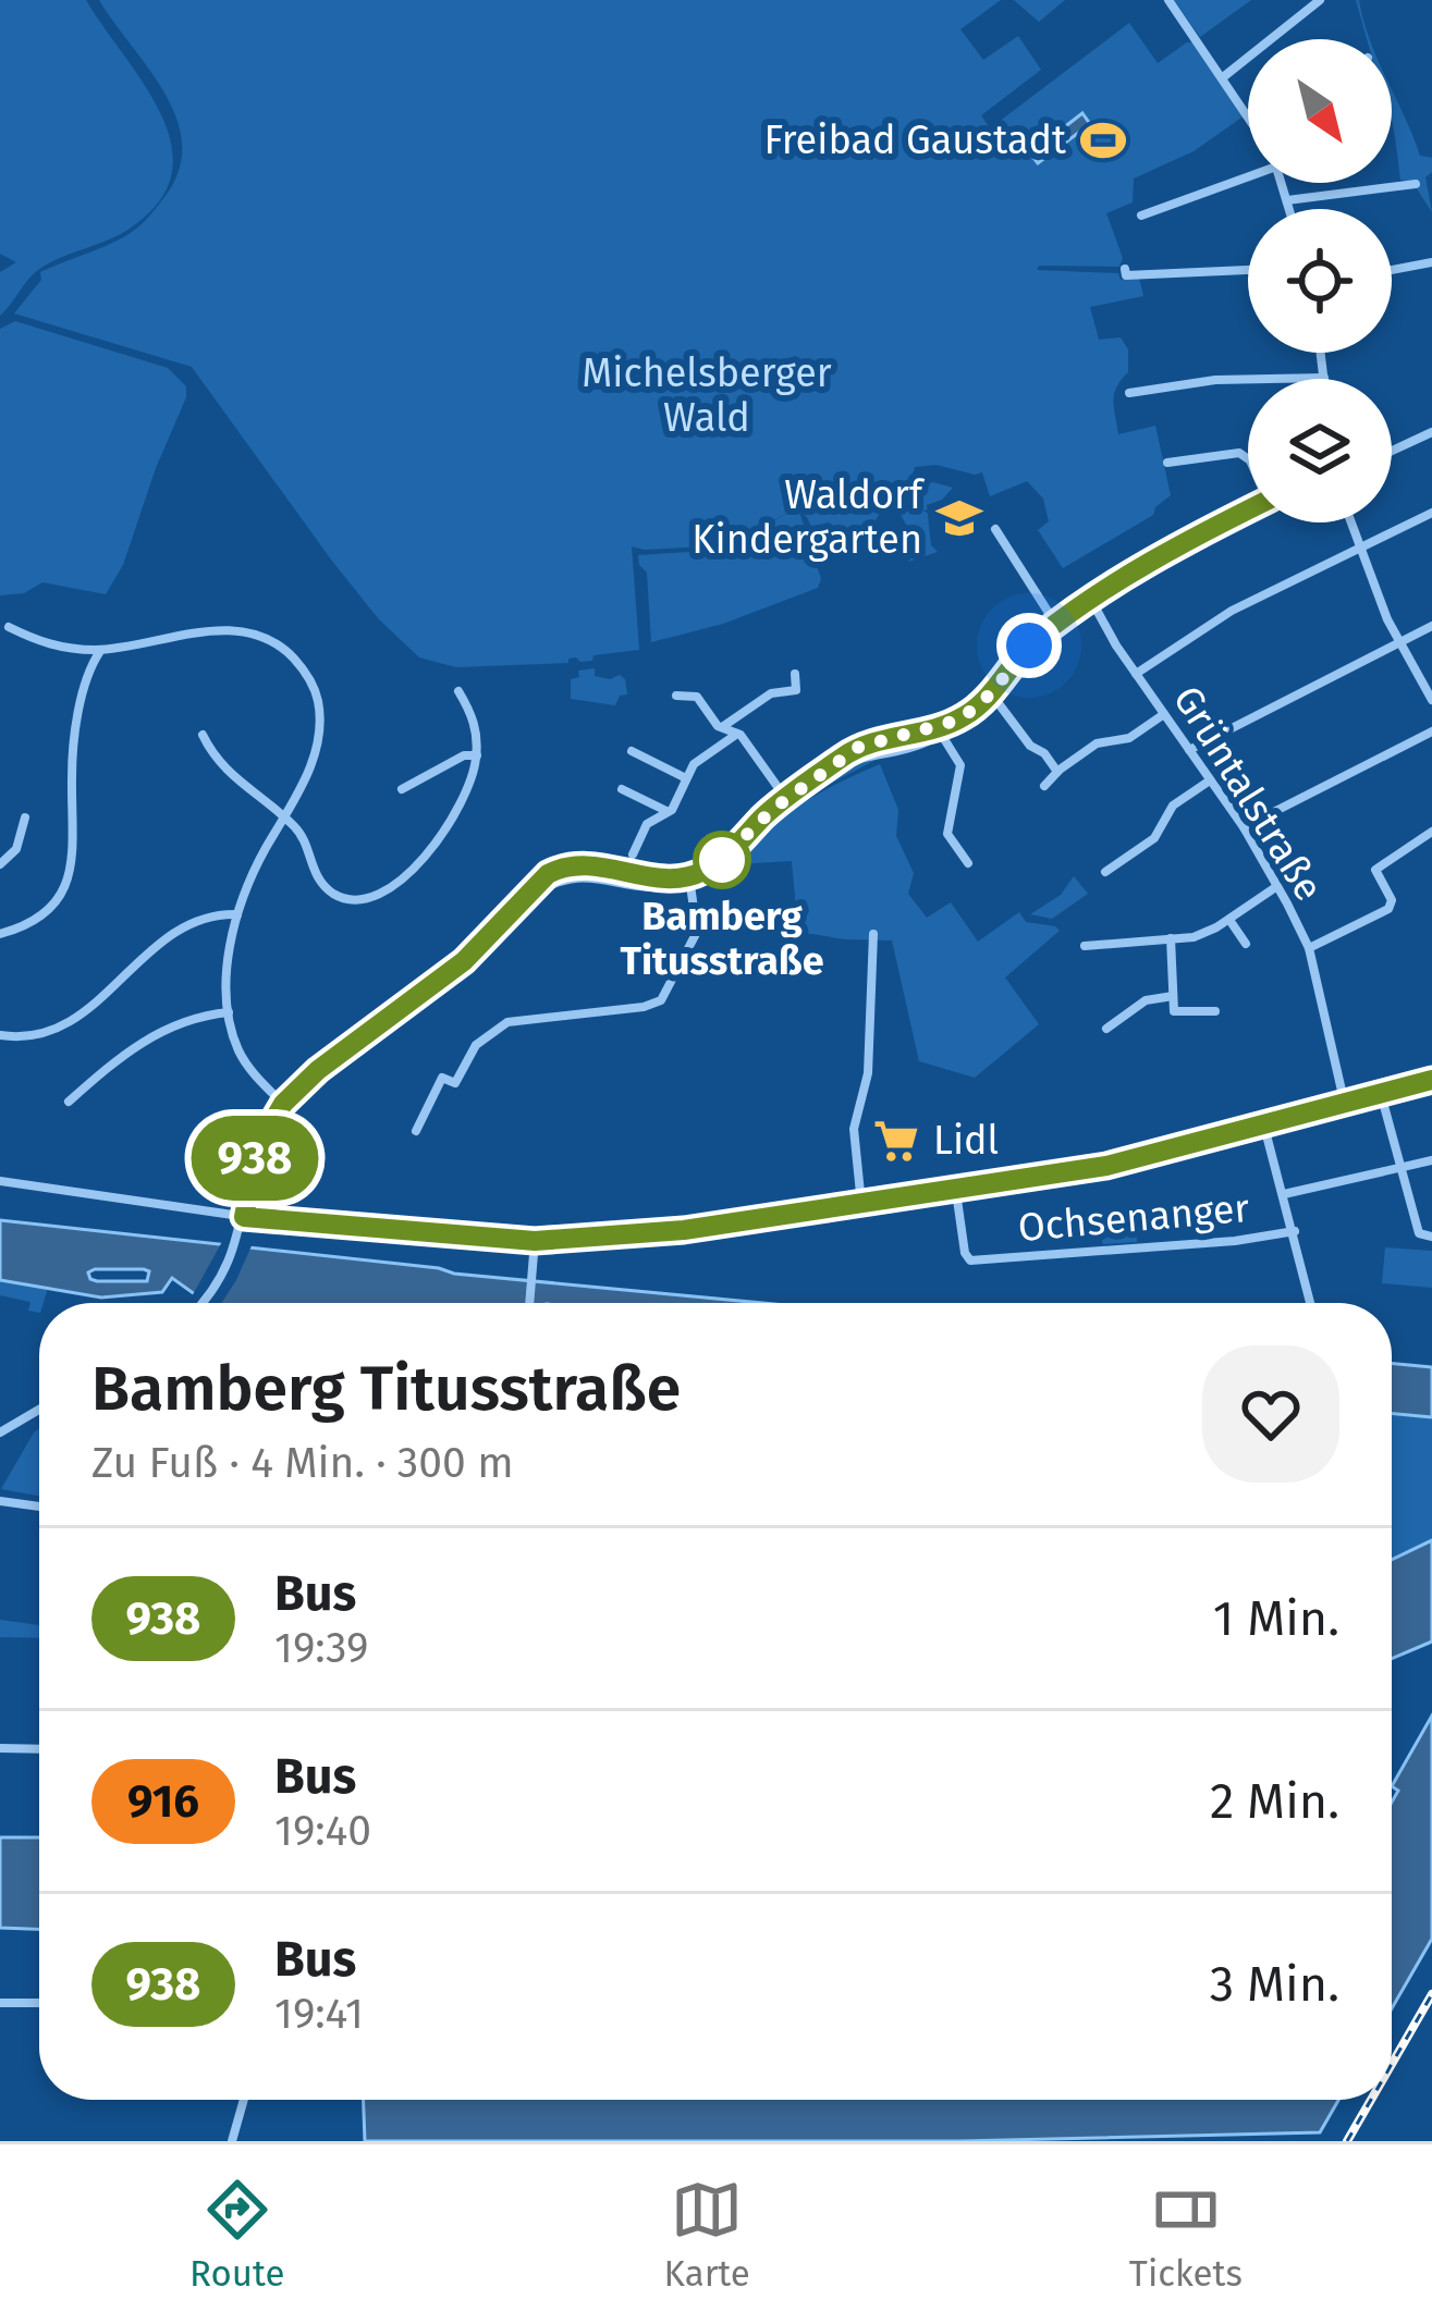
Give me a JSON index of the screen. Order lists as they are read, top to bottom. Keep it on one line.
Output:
{"streets":{"street":["Grüntalstraße","Ochsenanger"]},"parks":["Michelsberger Wald"],"places":{"sports":["Freibad Gaustadt"],"school or university":["Waldorf Kindergarten"],"other":["Bamberg Titusstraße"],"supermarket":["Lidl"]},"lines":["bus line 938"],"north":"bottom right","page":{"on_map":"938","heading":["Bamberg Titusstraße","Zu Fuß · 4 Min. · 300 m"],"list":[{"mark":"938","name":"Bus","note":"19:39","value":"1 Min."},{"mark":"916","name":"Bus","note":"19:40","value":"2 Min."},{"mark":"938","name":"Bus","note":"19:41","value":"3 Min."}],"tabs":["Route","Karte","Tickets"]}}
